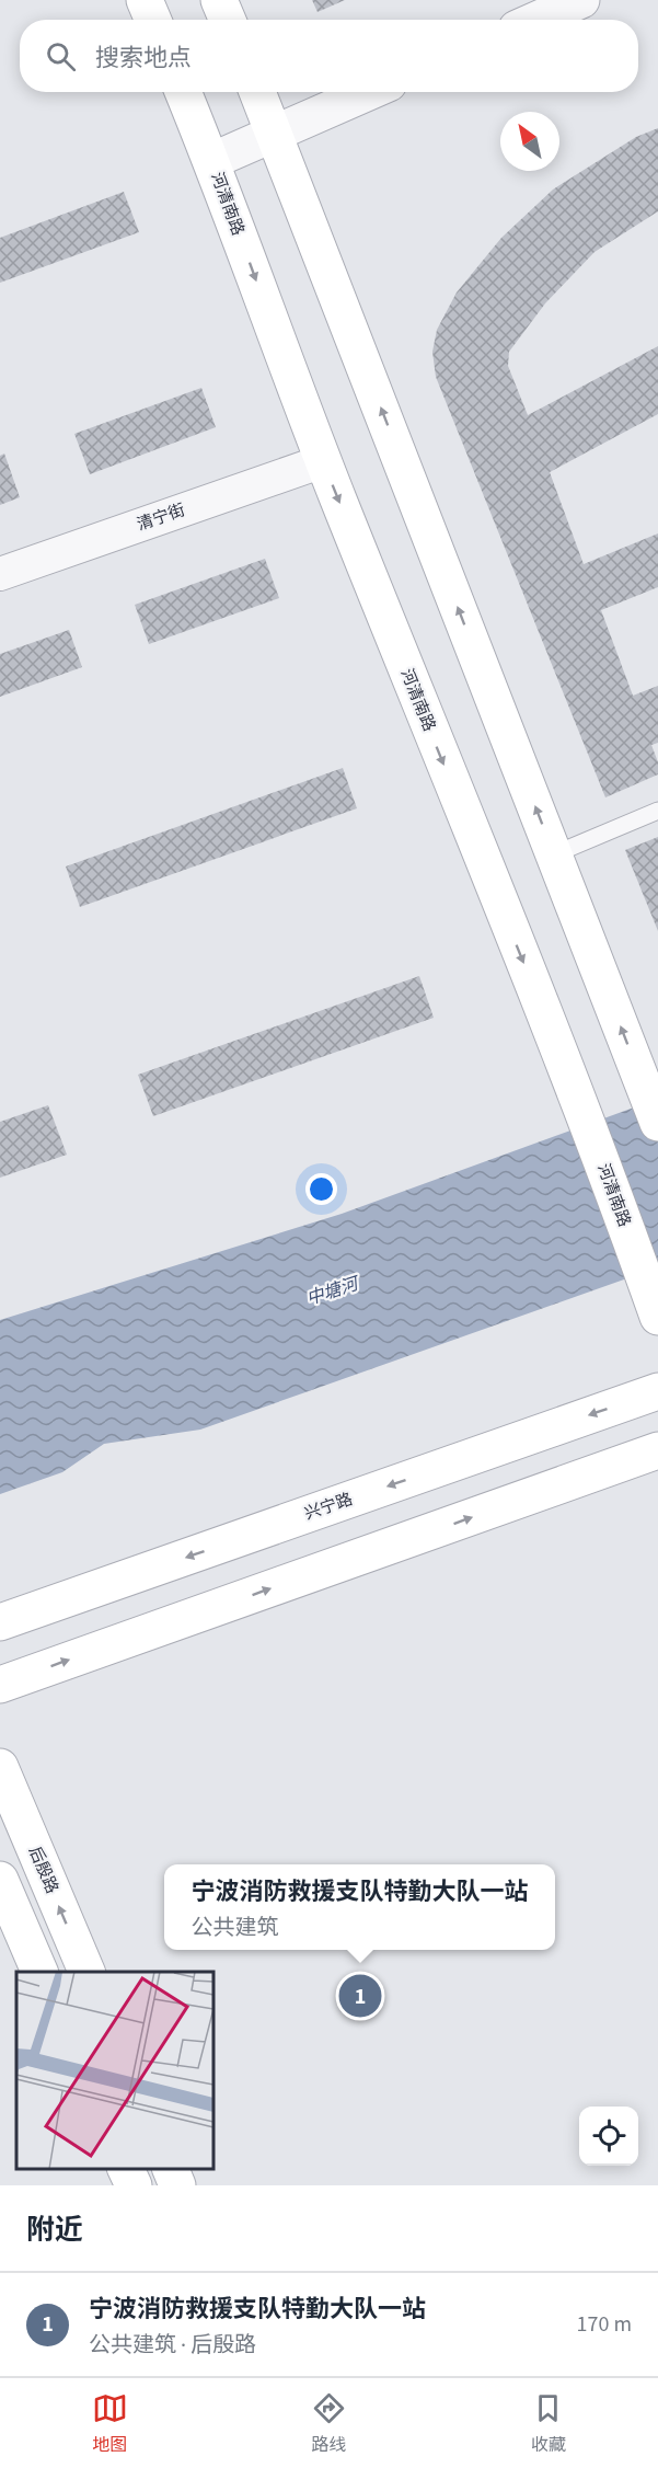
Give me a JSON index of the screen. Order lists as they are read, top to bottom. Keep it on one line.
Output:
{"streets":{"main road":["河清南路","兴宁路","后殷路"],"street":["清宁街"]},"crossings":[["河清南路","清宁街"]],"water":["中塘河"],"north":"top left","page":{"search":"搜索地点","popup":["宁波消防救援支队特勤大队一站","公共建筑"],"pins":"1","heading":"附近","list":[{"mark":"1","name":"宁波消防救援支队特勤大队一站","note":"公共建筑 · 后殷路","value":"170 m"}],"nav":["地图","路线","收藏"]}}
